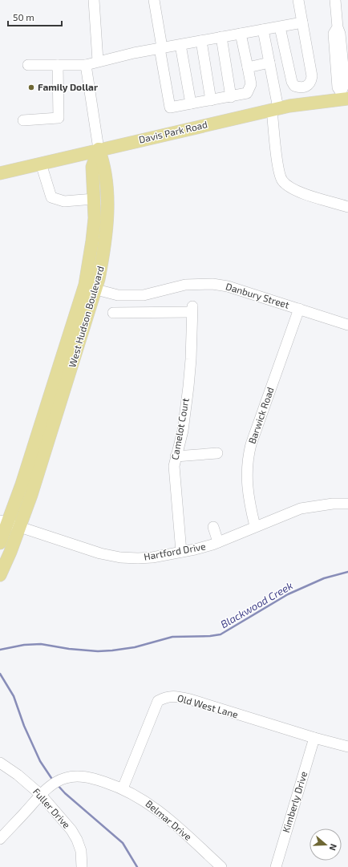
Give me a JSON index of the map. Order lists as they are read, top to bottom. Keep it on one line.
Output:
{"streets":{"main road":["Davis Park Road","West Hudson Boulevard"],"street":["Danbury Street","Barwick Road","Camelot Court","Hartford Drive","Old West Lane","Kimberly Drive","Fuller Drive","Belmar Drive"]},"crossings":[["Davis Park Road","West Hudson Boulevard"],["Danbury Street","West Hudson Boulevard"],["Danbury Street","Barwick Road"],["West Hudson Boulevard","Hartford Drive"],["Barwick Road","Hartford Drive"],["Camelot Court","Hartford Drive"],["Old West Lane","Kimberly Drive"],["Old West Lane","Belmar Drive"],["Fuller Drive","Belmar Drive"]],"water":["Blackwood Creek"],"places":["Family Dollar"],"scale_bar":"50 m","north":"right"}
